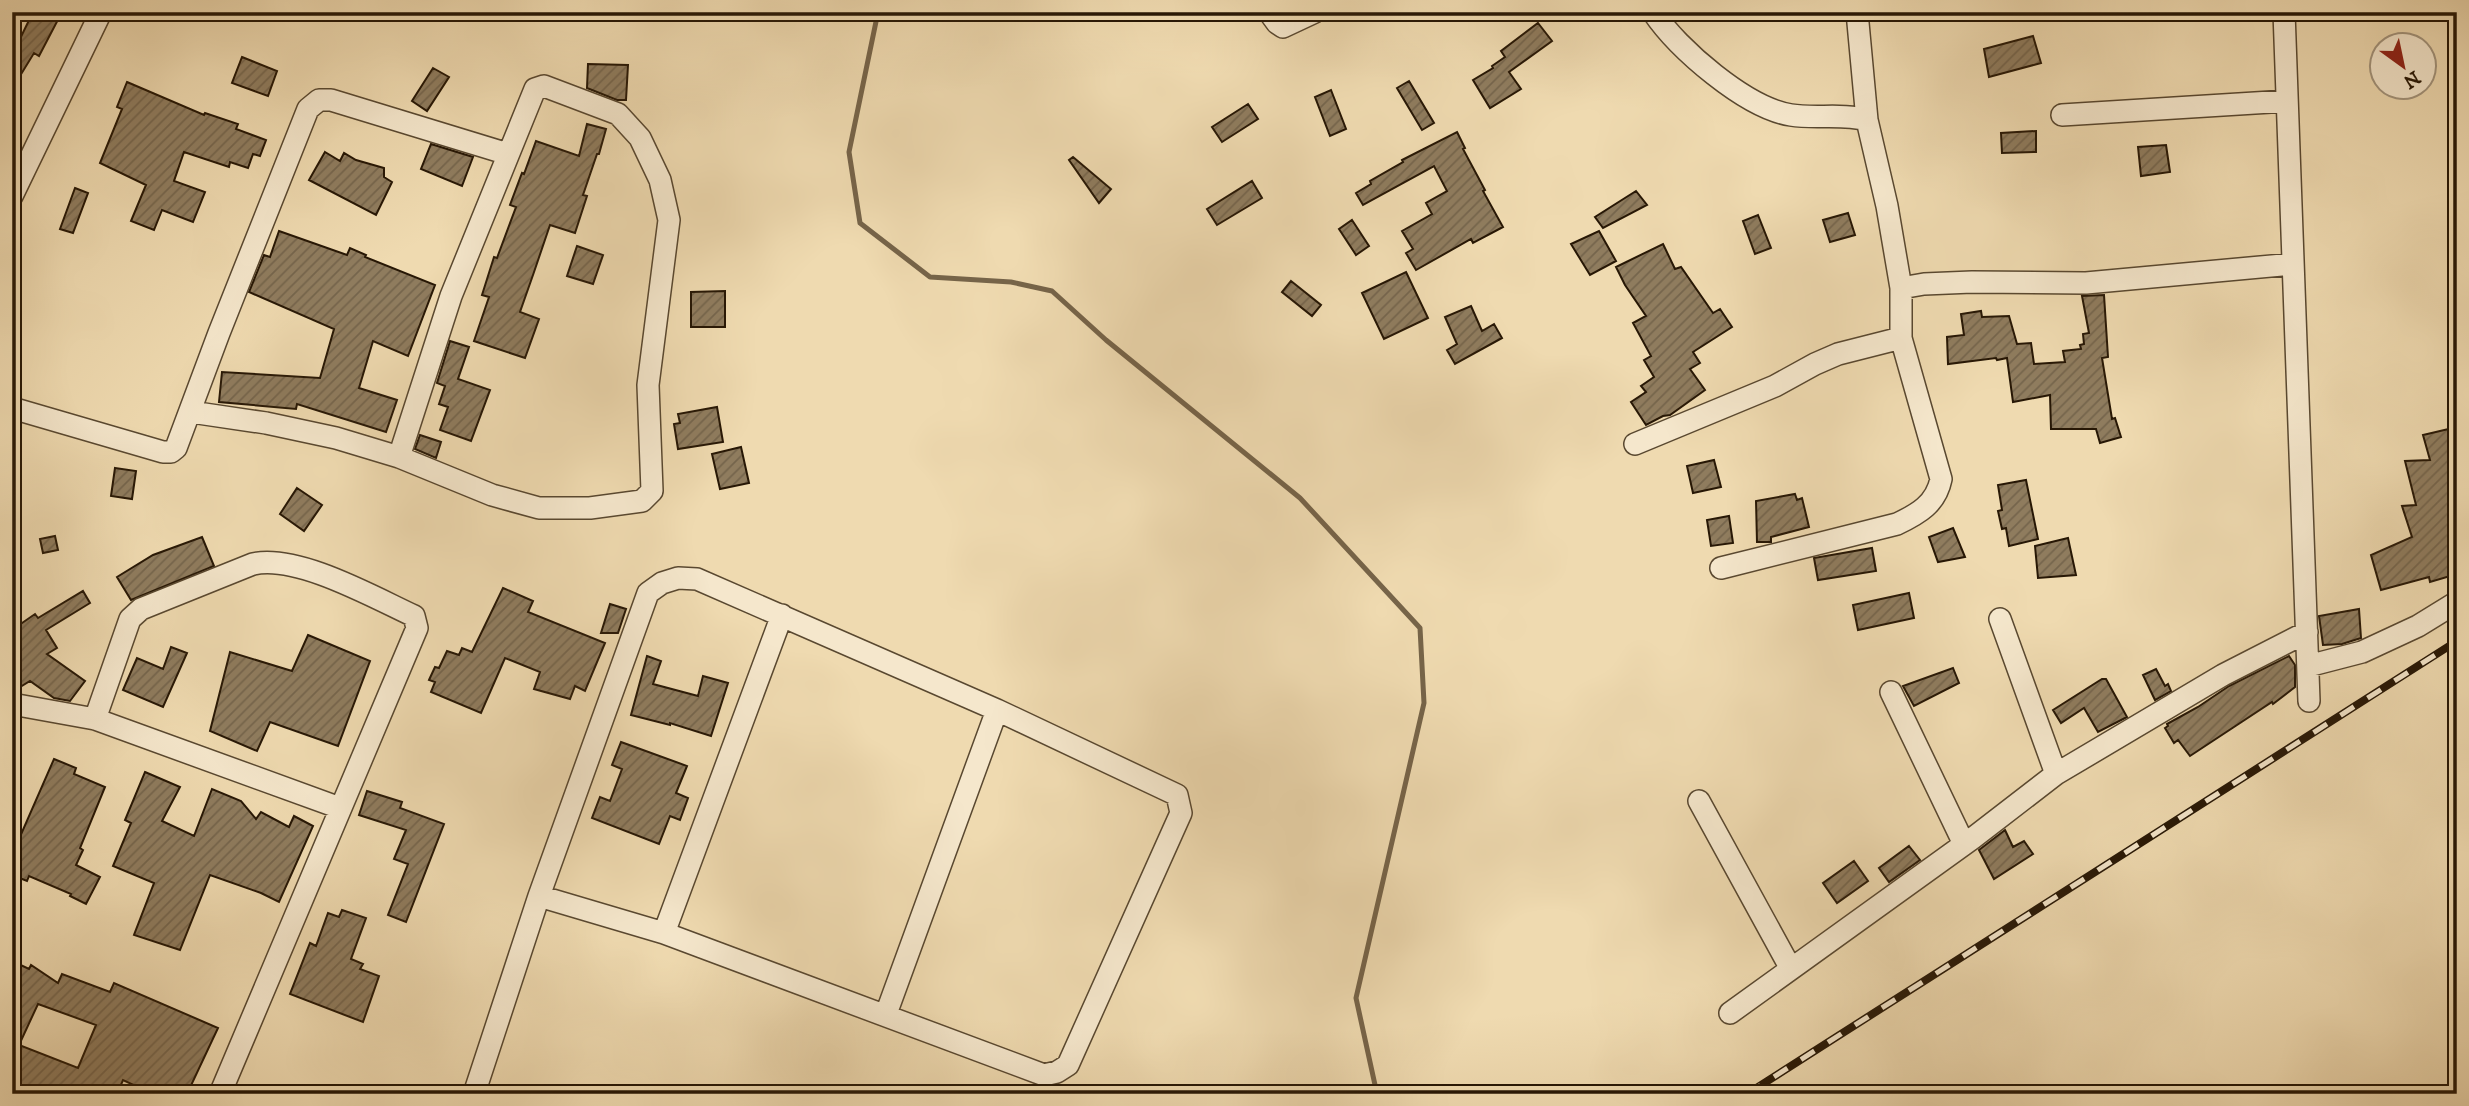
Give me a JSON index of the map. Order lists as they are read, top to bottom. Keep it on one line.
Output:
{"north":"bottom right"}
